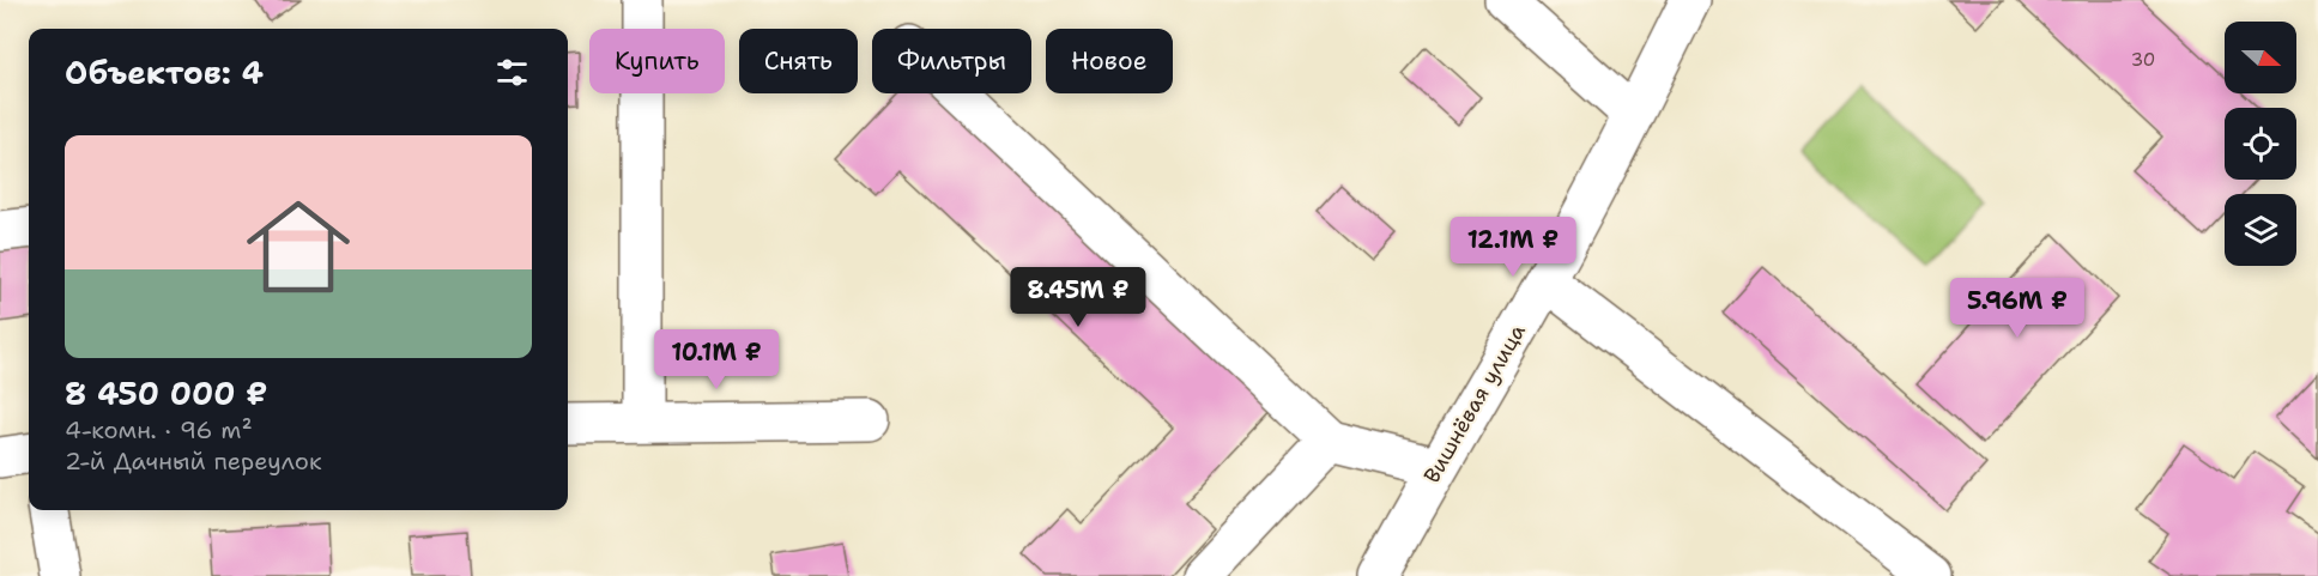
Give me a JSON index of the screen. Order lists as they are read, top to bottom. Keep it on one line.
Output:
{"streets":{"street":["Вишнёвая улица"]},"house_numbers":["30"],"north":"right","page":{"chip":["Купить","Снять","Фильтры","Новое"],"heading":"Объектов: 4","list":[{"name":"8 450 000 ₽","note":"4-комн. · 96 m² · 2-й Дачный переулок"}],"price":["12.1M ₽","8.45M ₽","5.96M ₽","10.1M ₽"]}}
